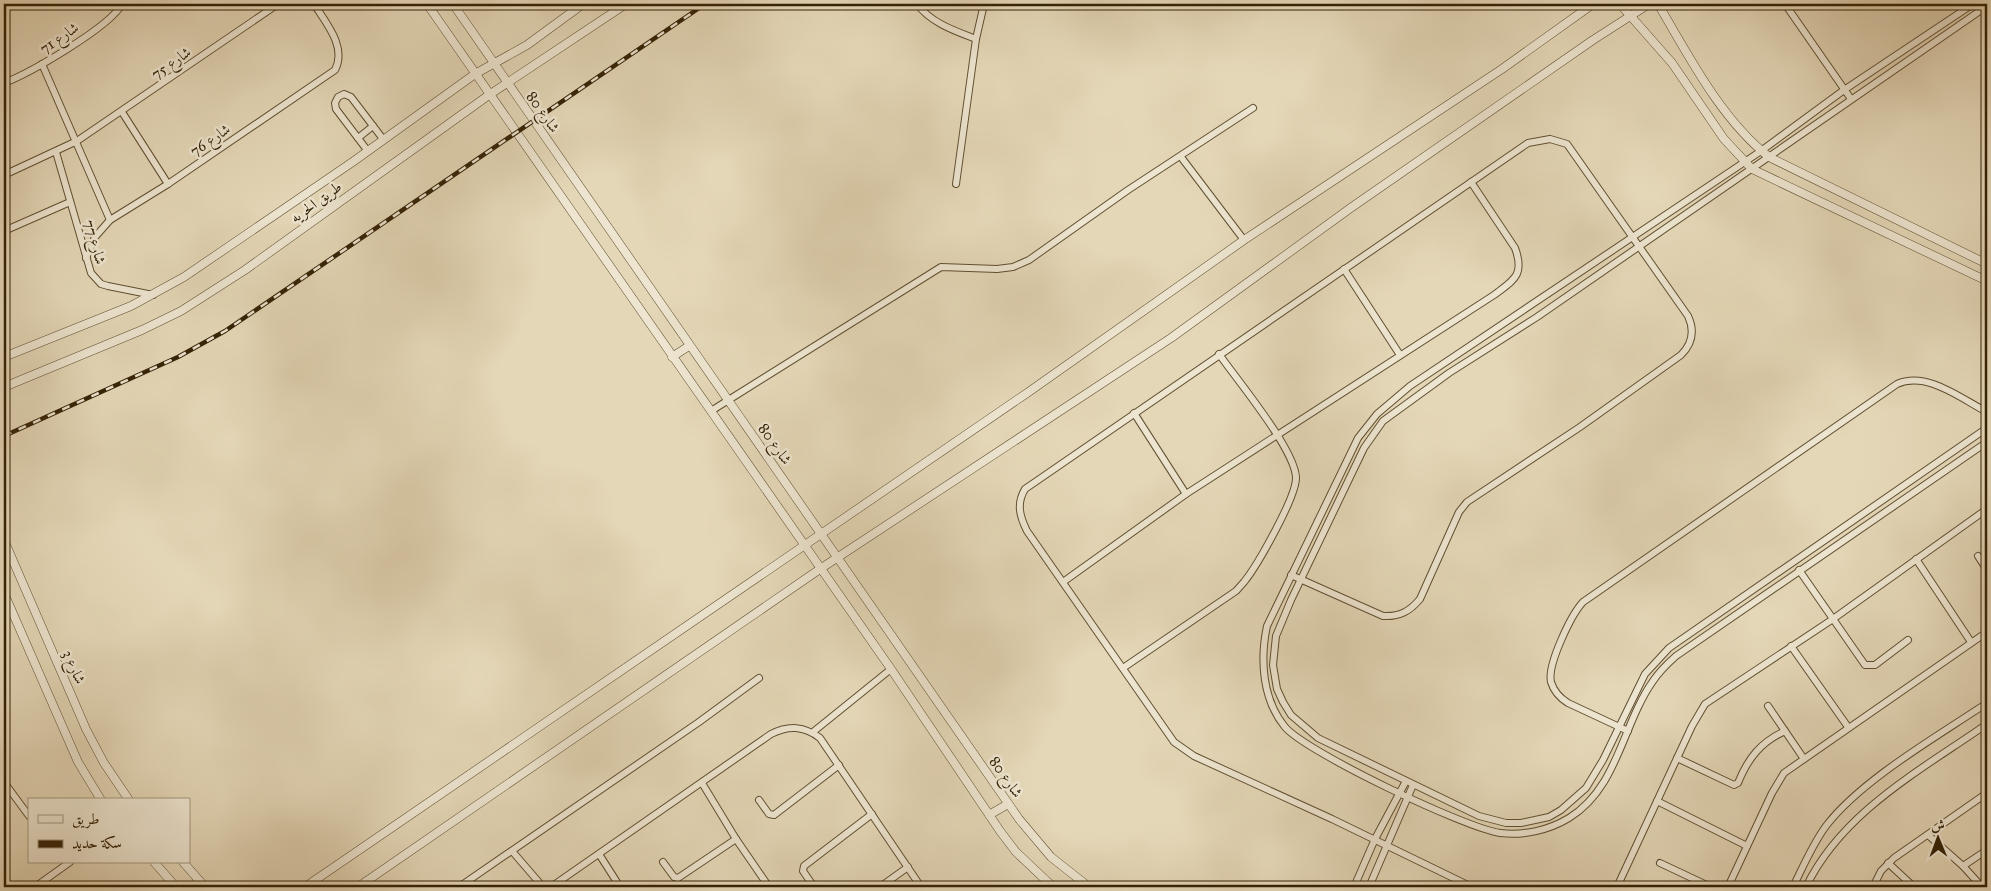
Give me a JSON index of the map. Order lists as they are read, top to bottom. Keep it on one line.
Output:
{"streets":{"street":["شارع 71","شارع 75","شارع 80","شارع 76","طريق الحريه","شارع 77","شارع 3"]},"crossings":[["شارع 75","شارع 77"],["شارع 80","طريق الحريه"],["شارع 76","شارع 77"],["طريق الحريه","شارع 77"]],"legend":["طريق","سكة حديد"],"north":"top"}
